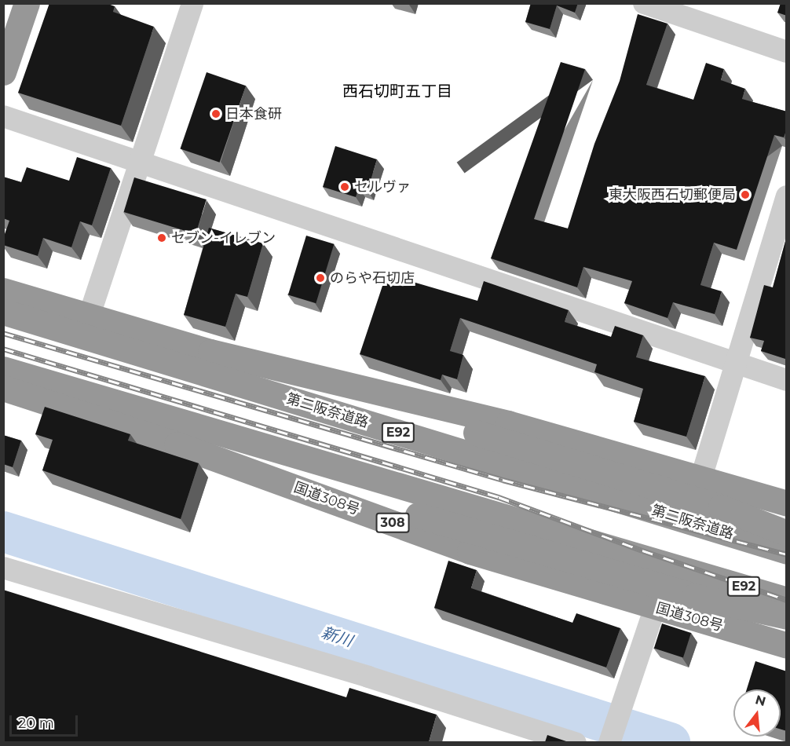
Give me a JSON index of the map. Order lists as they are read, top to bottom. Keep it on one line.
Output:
{"streets":{"highway":["第二阪奈道路","E92","国道308号","308"]},"districts":["西石切町五丁目"],"water":["新川"],"places":["日本食研","セルヴァ","東大阪西石切郵便局","セブン-イレブン","のらや石切店"],"scale_bar":"20 m","north":"top"}
